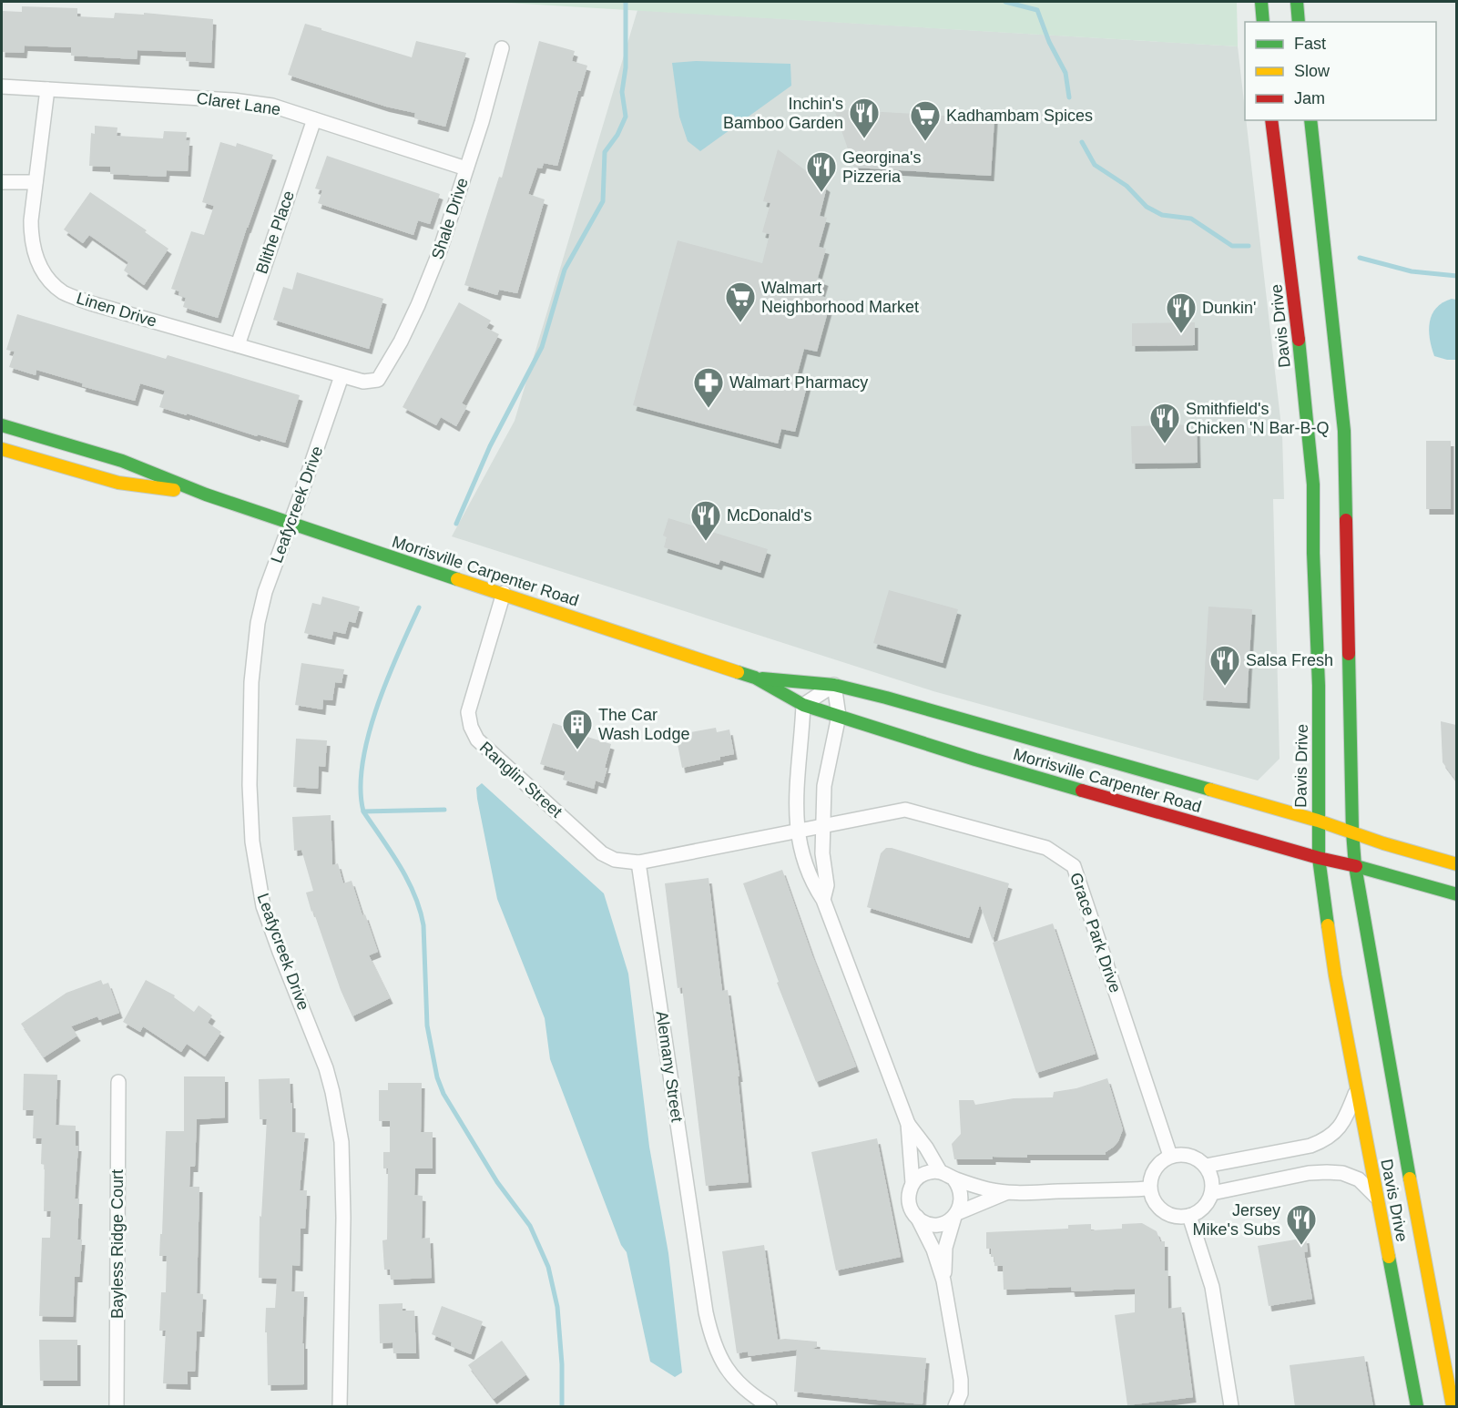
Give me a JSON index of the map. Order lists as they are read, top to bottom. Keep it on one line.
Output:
{"streets":{"main road":["Davis Drive","Morrisville Carpenter Road"],"street":["Claret Lane","Shale Drive","Blithe Place","Linen Drive","Leafycreek Drive","Ranglin Street","Grace Park Drive","Alemany Street","Bayless Ridge Court"]},"crossings":[["Claret Lane","Shale Drive"],["Claret Lane","Blithe Place"],["Claret Lane","Linen Drive"],["Shale Drive","Linen Drive"],["Blithe Place","Linen Drive"],["Linen Drive","Leafycreek Drive"],["Davis Drive","Morrisville Carpenter Road"],["Leafycreek Drive","Morrisville Carpenter Road"],["Morrisville Carpenter Road","Ranglin Street"],["Ranglin Street","Alemany Street"]],"places":{"restaurant":["Inchin's Bamboo Garden","Georgina's Pizzeria","Dunkin'","Smithfield's Chicken 'N Bar-B-Q","McDonald's","Salsa Fresh","Jersey Mike's Subs"],"supermarket":["Kadhambam Spices","Walmart Neighborhood Market"],"pharmacy":["Walmart Pharmacy"],"building":["The Car Wash Lodge"]},"legend":["Fast","Slow","Jam"]}
